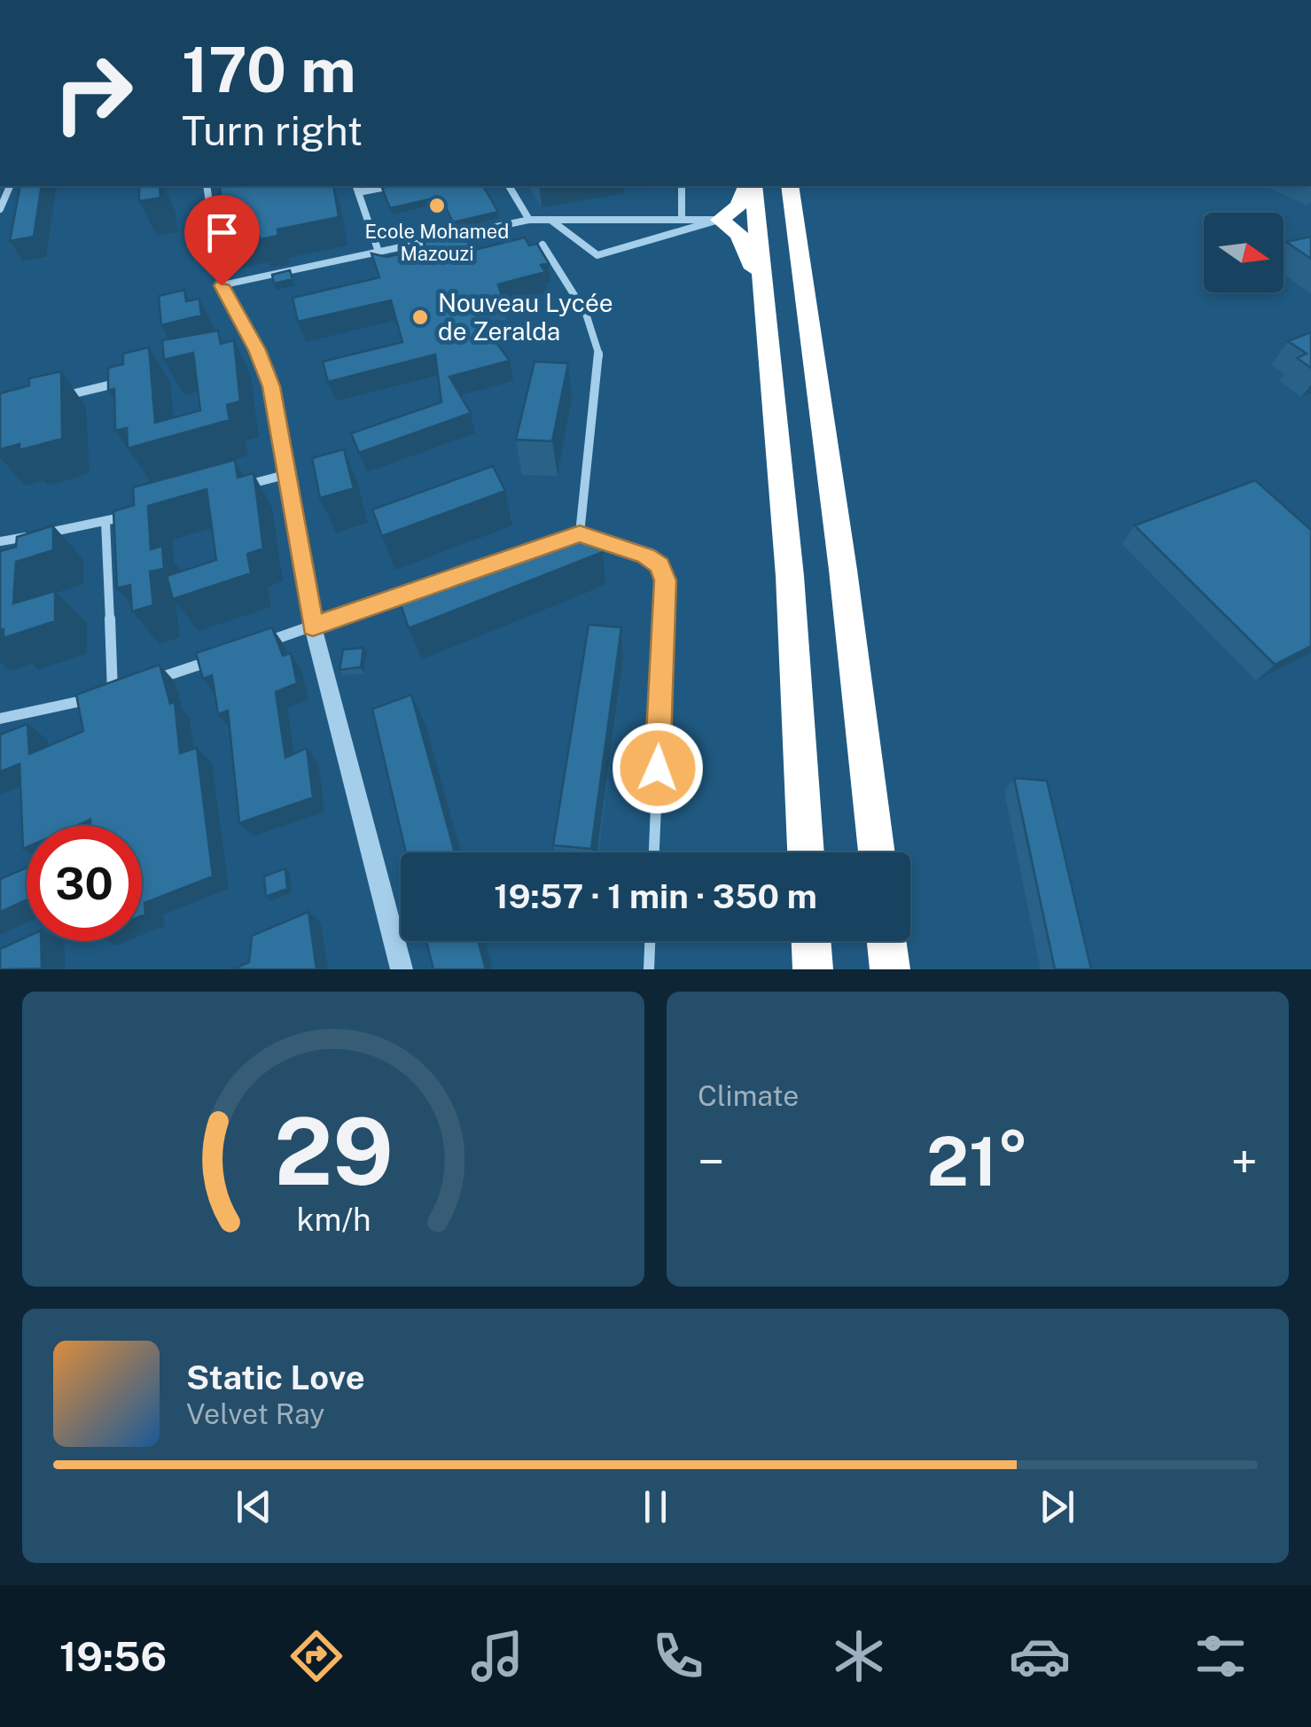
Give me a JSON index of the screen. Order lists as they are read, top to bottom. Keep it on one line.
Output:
{"places":["Ecole Mohamed Mazouzi","Nouveau Lycée de Zeralda"],"north":"right","page":{"turn":["170 m","Turn right"],"limit":"30","trip":"19:57 · 1 min · 350 m","tile":"Climate","heat":["−","21°","+"],"song":["Static Love","Velvet Ray"],"tabs":"19:56","gauge":["29","km/h"]}}
